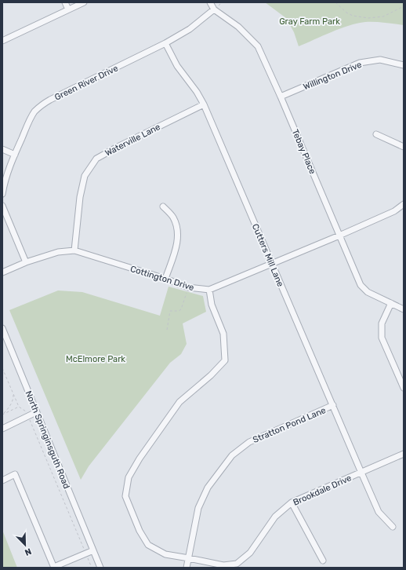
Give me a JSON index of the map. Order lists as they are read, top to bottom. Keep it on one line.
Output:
{"streets":{"street":["Willington Drive","Green River Drive","Waterville Lane","Tebay Place","Cutters Mill Lane","Cottington Drive","Stratton Pond Lane","North Springinsguth Road","Brookdale Drive"]},"crossings":[["Willington Drive","Tebay Place"],["Green River Drive","Tebay Place"],["Green River Drive","Cutters Mill Lane"],["Waterville Lane","Cutters Mill Lane"],["Waterville Lane","Cottington Drive"],["Tebay Place","Cottington Drive"],["Cutters Mill Lane","Cottington Drive"],["Cutters Mill Lane","Stratton Pond Lane"],["Cutters Mill Lane","Brookdale Drive"],["Cottington Drive","Brookdale Drive"],["Stratton Pond Lane","Brookdale Drive"]],"parks":["Gray Farm Park","McElmore Park"],"north":"bottom right"}
